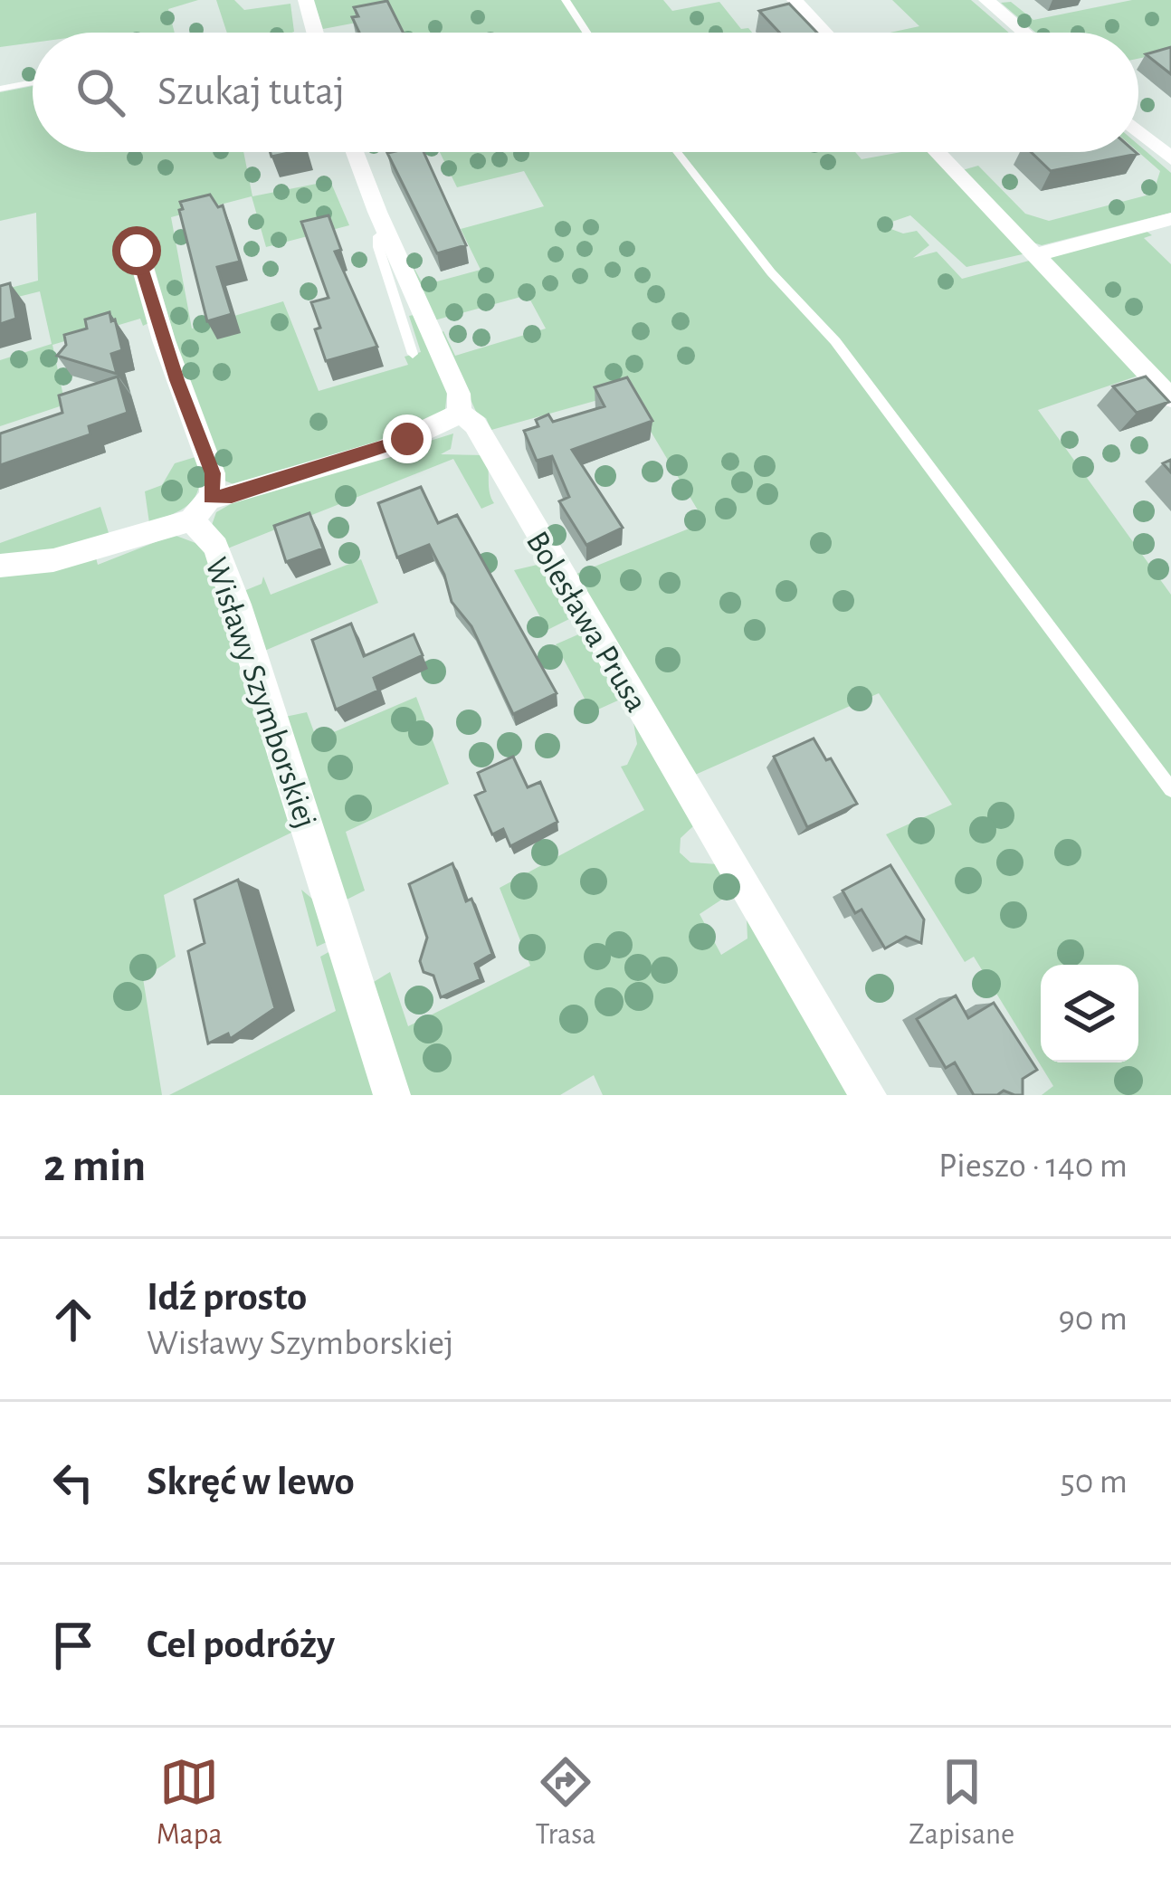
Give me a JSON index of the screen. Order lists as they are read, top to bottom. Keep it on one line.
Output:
{"streets":{"street":["Bolesława Prusa","Wisławy Szymborskiej"]},"page":{"search":"Szukaj tutaj","heading":["2 min","Pieszo · 140 m"],"list":[["Idź prosto","Wisławy Szymborskiej","90 m"],["Skręć w lewo","50 m"],"Cel podróży"],"nav":["Mapa","Trasa","Zapisane"]}}
